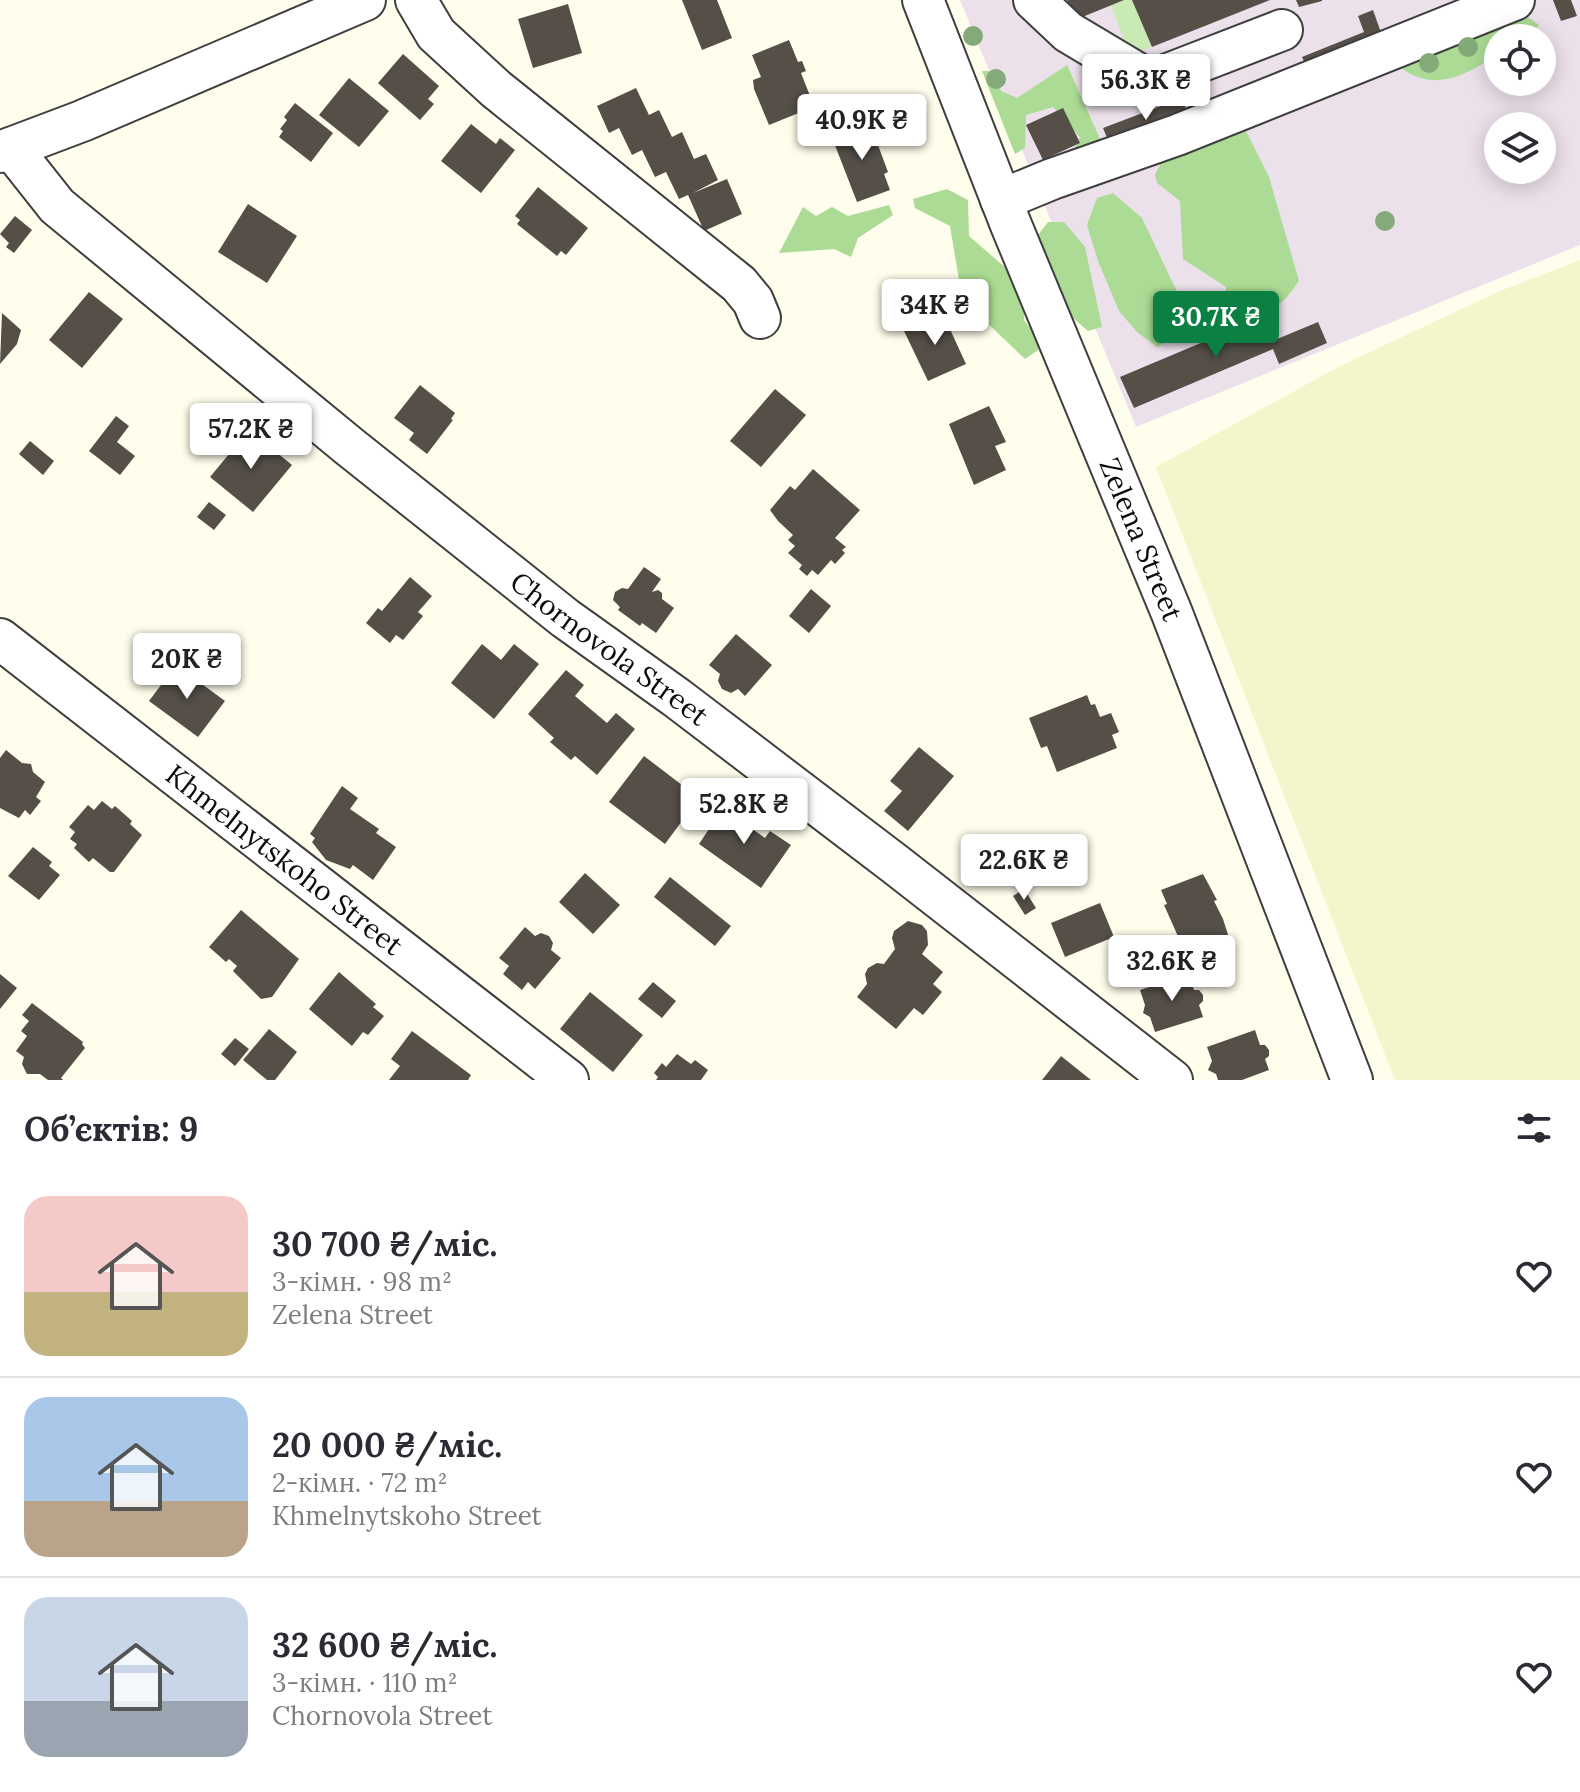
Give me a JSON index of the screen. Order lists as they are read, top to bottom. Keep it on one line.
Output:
{"streets":{"street":["Zelena Street","Chornovola Street","Khmelnytskoho Street"]},"page":{"price":["56.3K ₴","40.9K ₴","34K ₴","30.7K ₴","57.2K ₴","20K ₴","52.8K ₴","22.6K ₴","32.6K ₴"],"heading":"Об’єктів: 9","list":[{"name":"30 700 ₴/міс.","note":"3-кімн. · 98 m² · Zelena Street"},{"name":"20 000 ₴/міс.","note":"2-кімн. · 72 m² · Khmelnytskoho Street"},{"name":"32 600 ₴/міс.","note":"3-кімн. · 110 m² · Chornovola Street"}]}}
